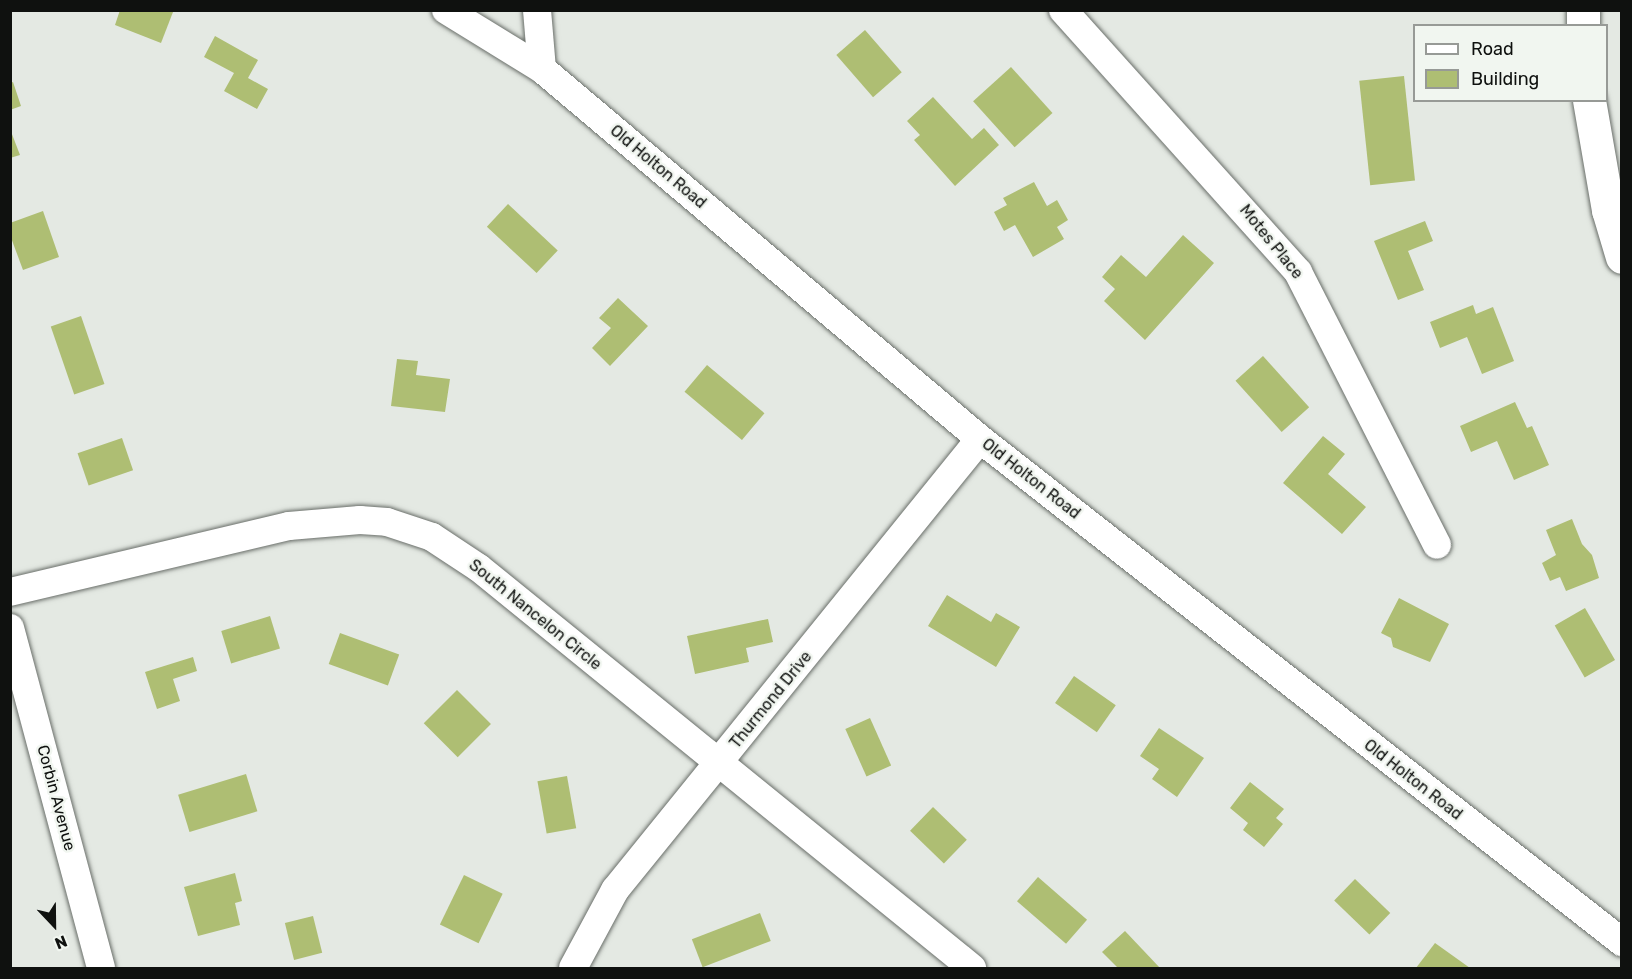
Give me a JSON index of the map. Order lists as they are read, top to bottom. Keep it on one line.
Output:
{"streets":{"street":["Old Holton Road","Motes Place","South Nancelon Circle","Thurmond Drive","Corbin Avenue"]},"crossings":[["Old Holton Road","Thurmond Drive"],["South Nancelon Circle","Thurmond Drive"]],"legend":["Road","Building"],"north":"bottom"}
